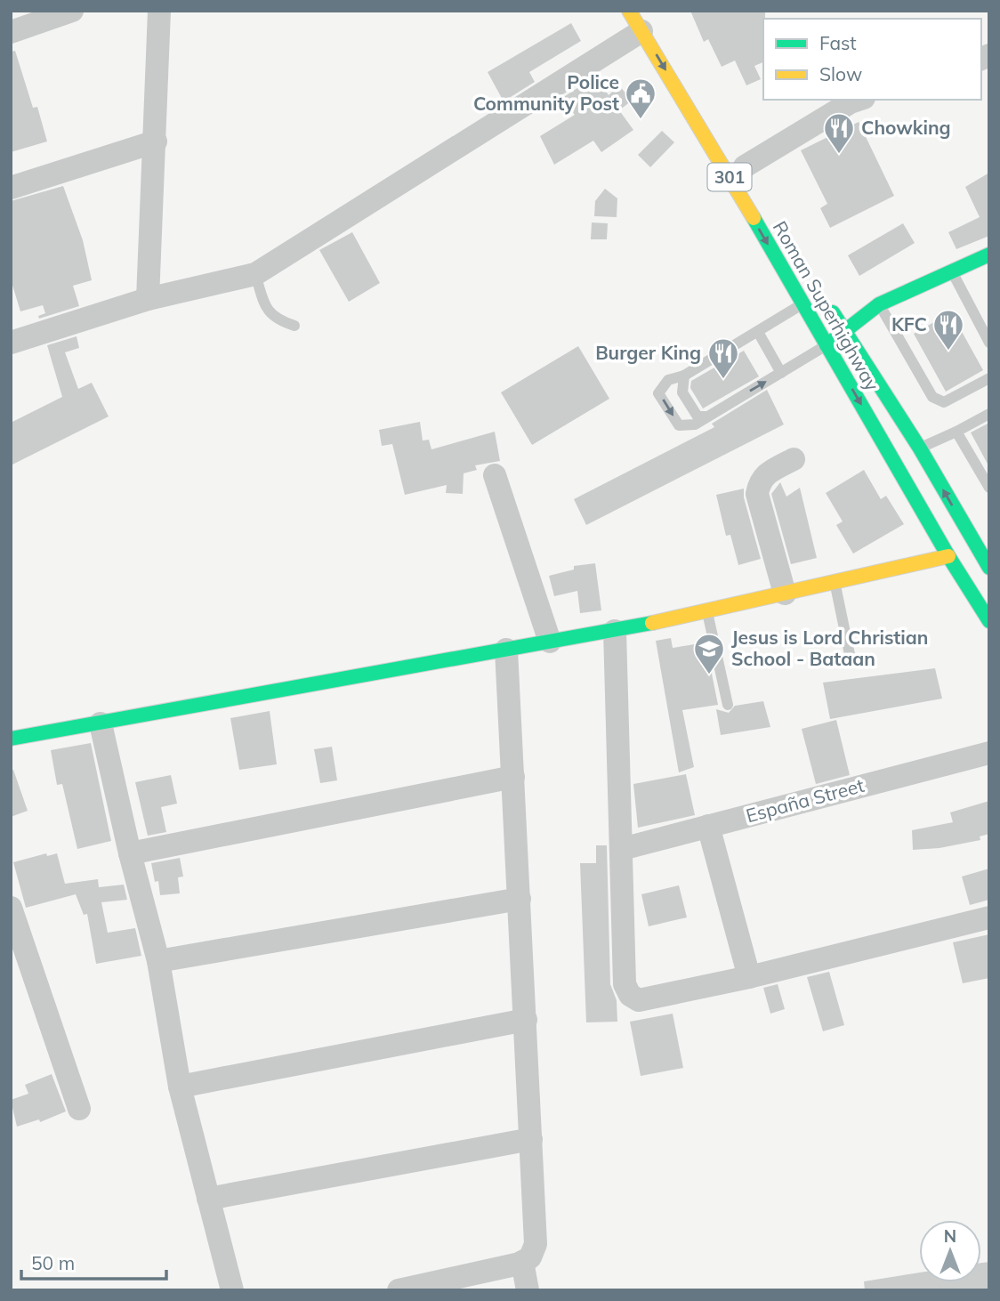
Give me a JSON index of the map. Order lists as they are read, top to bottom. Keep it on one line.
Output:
{"streets":{"main road":["301","Roman Superhighway"],"street":["España Street"]},"places":{"public building":["Police Community Post"],"restaurant":["Chowking","KFC","Burger King"],"school or university":["Jesus is Lord Christian School - Bataan"]},"legend":["Fast","Slow"],"scale_bar":"50 m","north":"top"}
